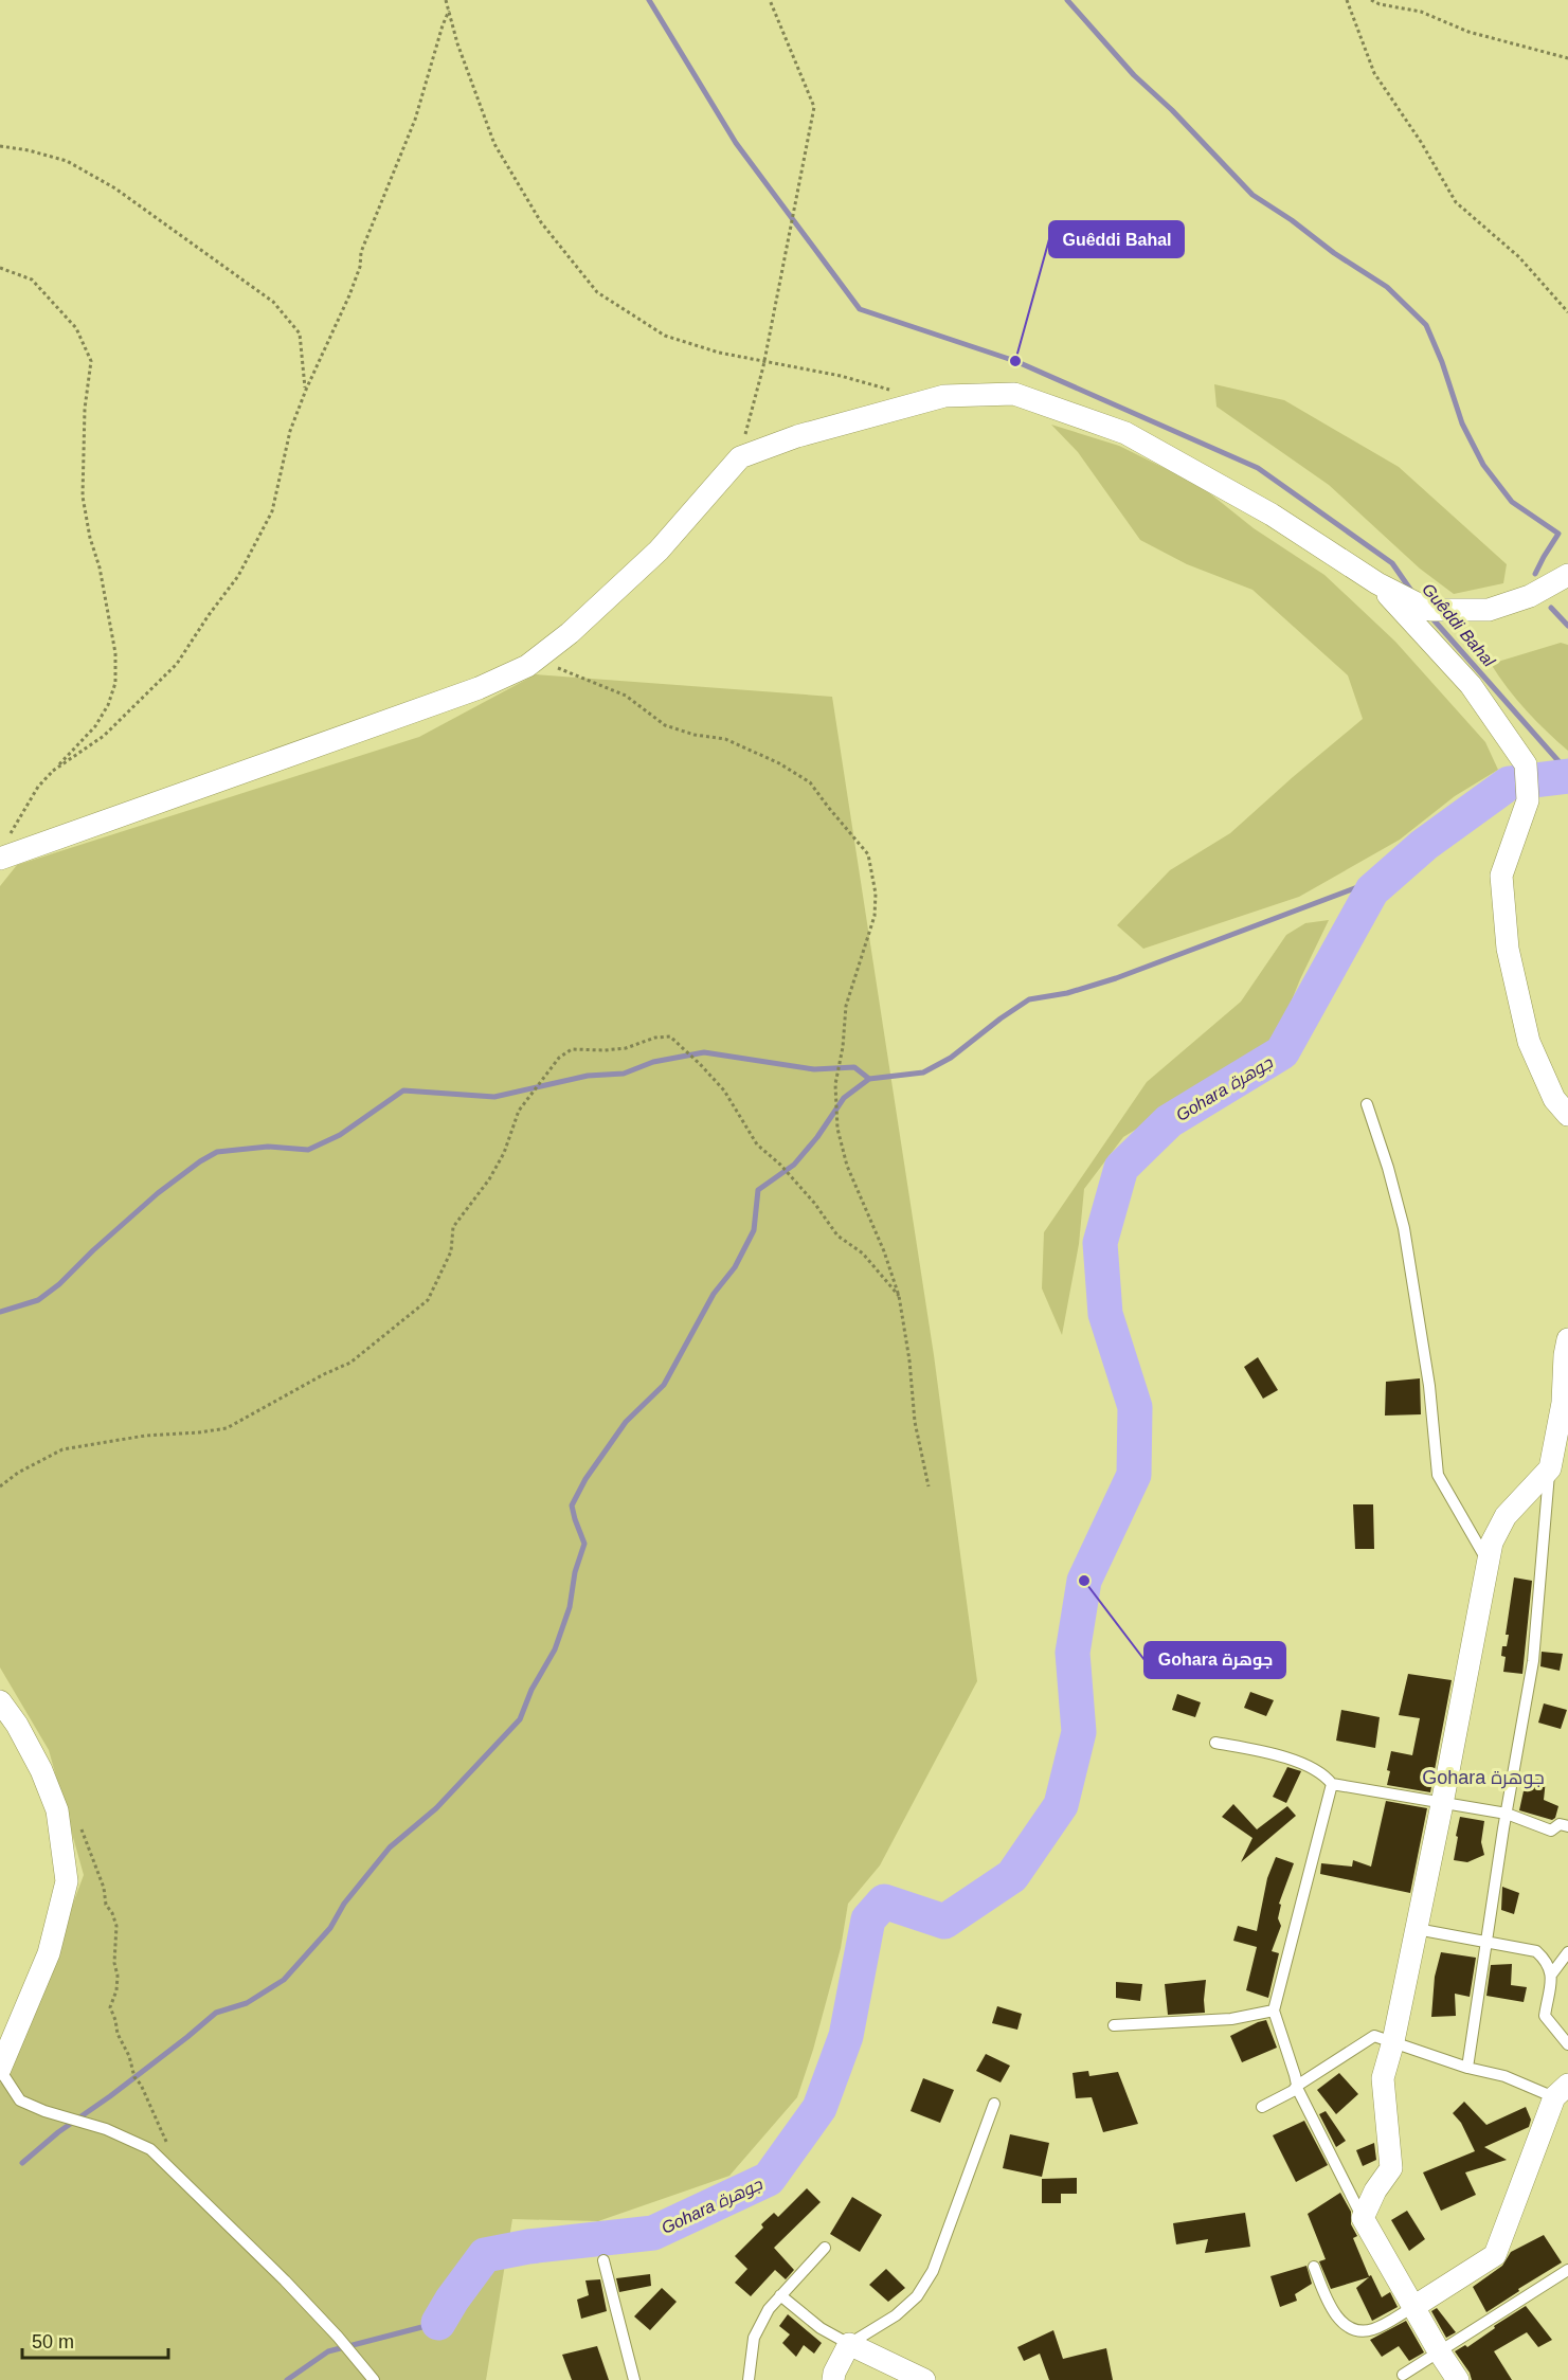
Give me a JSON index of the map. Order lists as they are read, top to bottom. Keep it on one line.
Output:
{"districts":["Gohara جوهرة"],"water":["Guêddi Bahal","Gohara جوهرة"],"places":["Guêddi Bahal","Gohara جوهرة"],"scale_bar":"50 m"}
